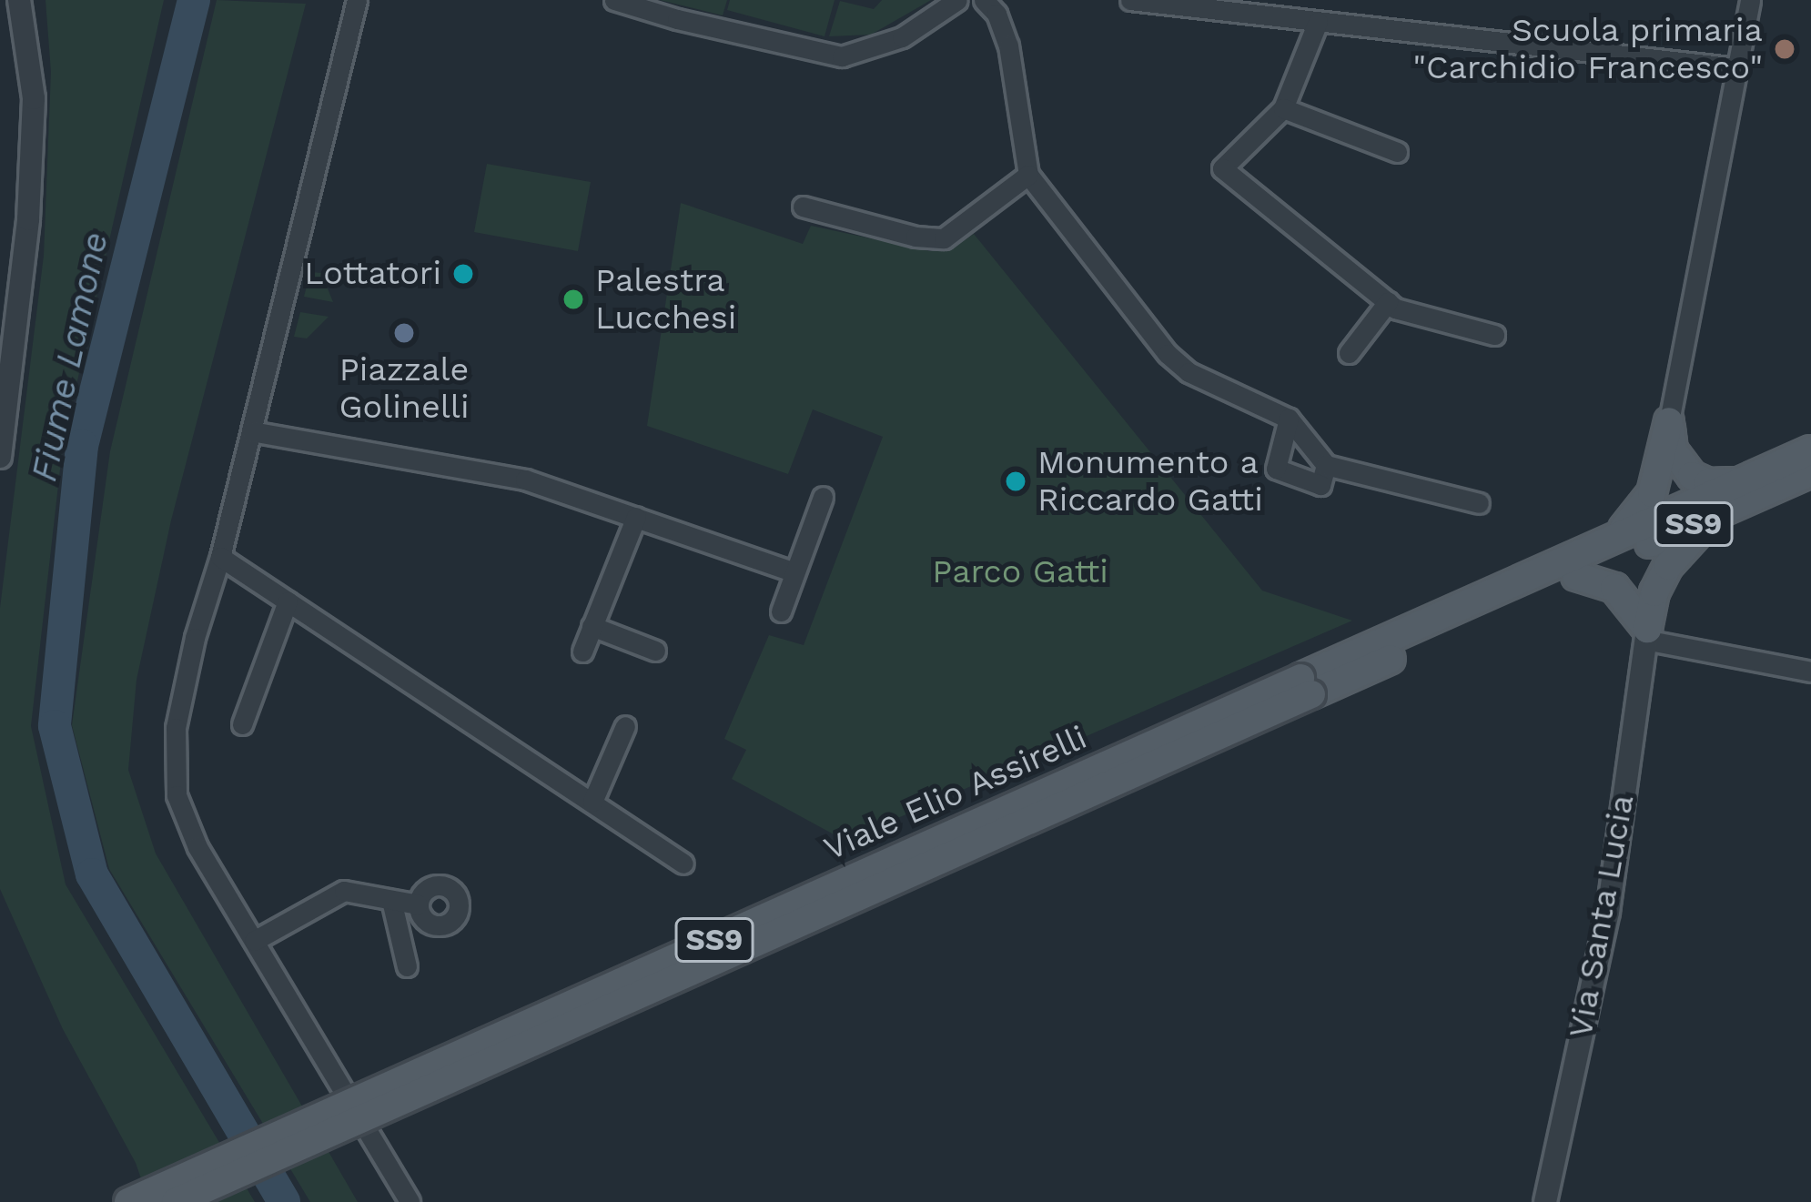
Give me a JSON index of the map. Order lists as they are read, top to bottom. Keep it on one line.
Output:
{"streets":{"main road":["SS9","Viale Elio Assirelli"],"street":["Via Santa Lucia"]},"water":["Fiume Lamone"],"parks":["Parco Gatti"],"places":["Scuola primaria \"Carchidio Francesco\"","Lottatori","Palestra Lucchesi","Piazzale Golinelli","Monumento a Riccardo Gatti"]}
